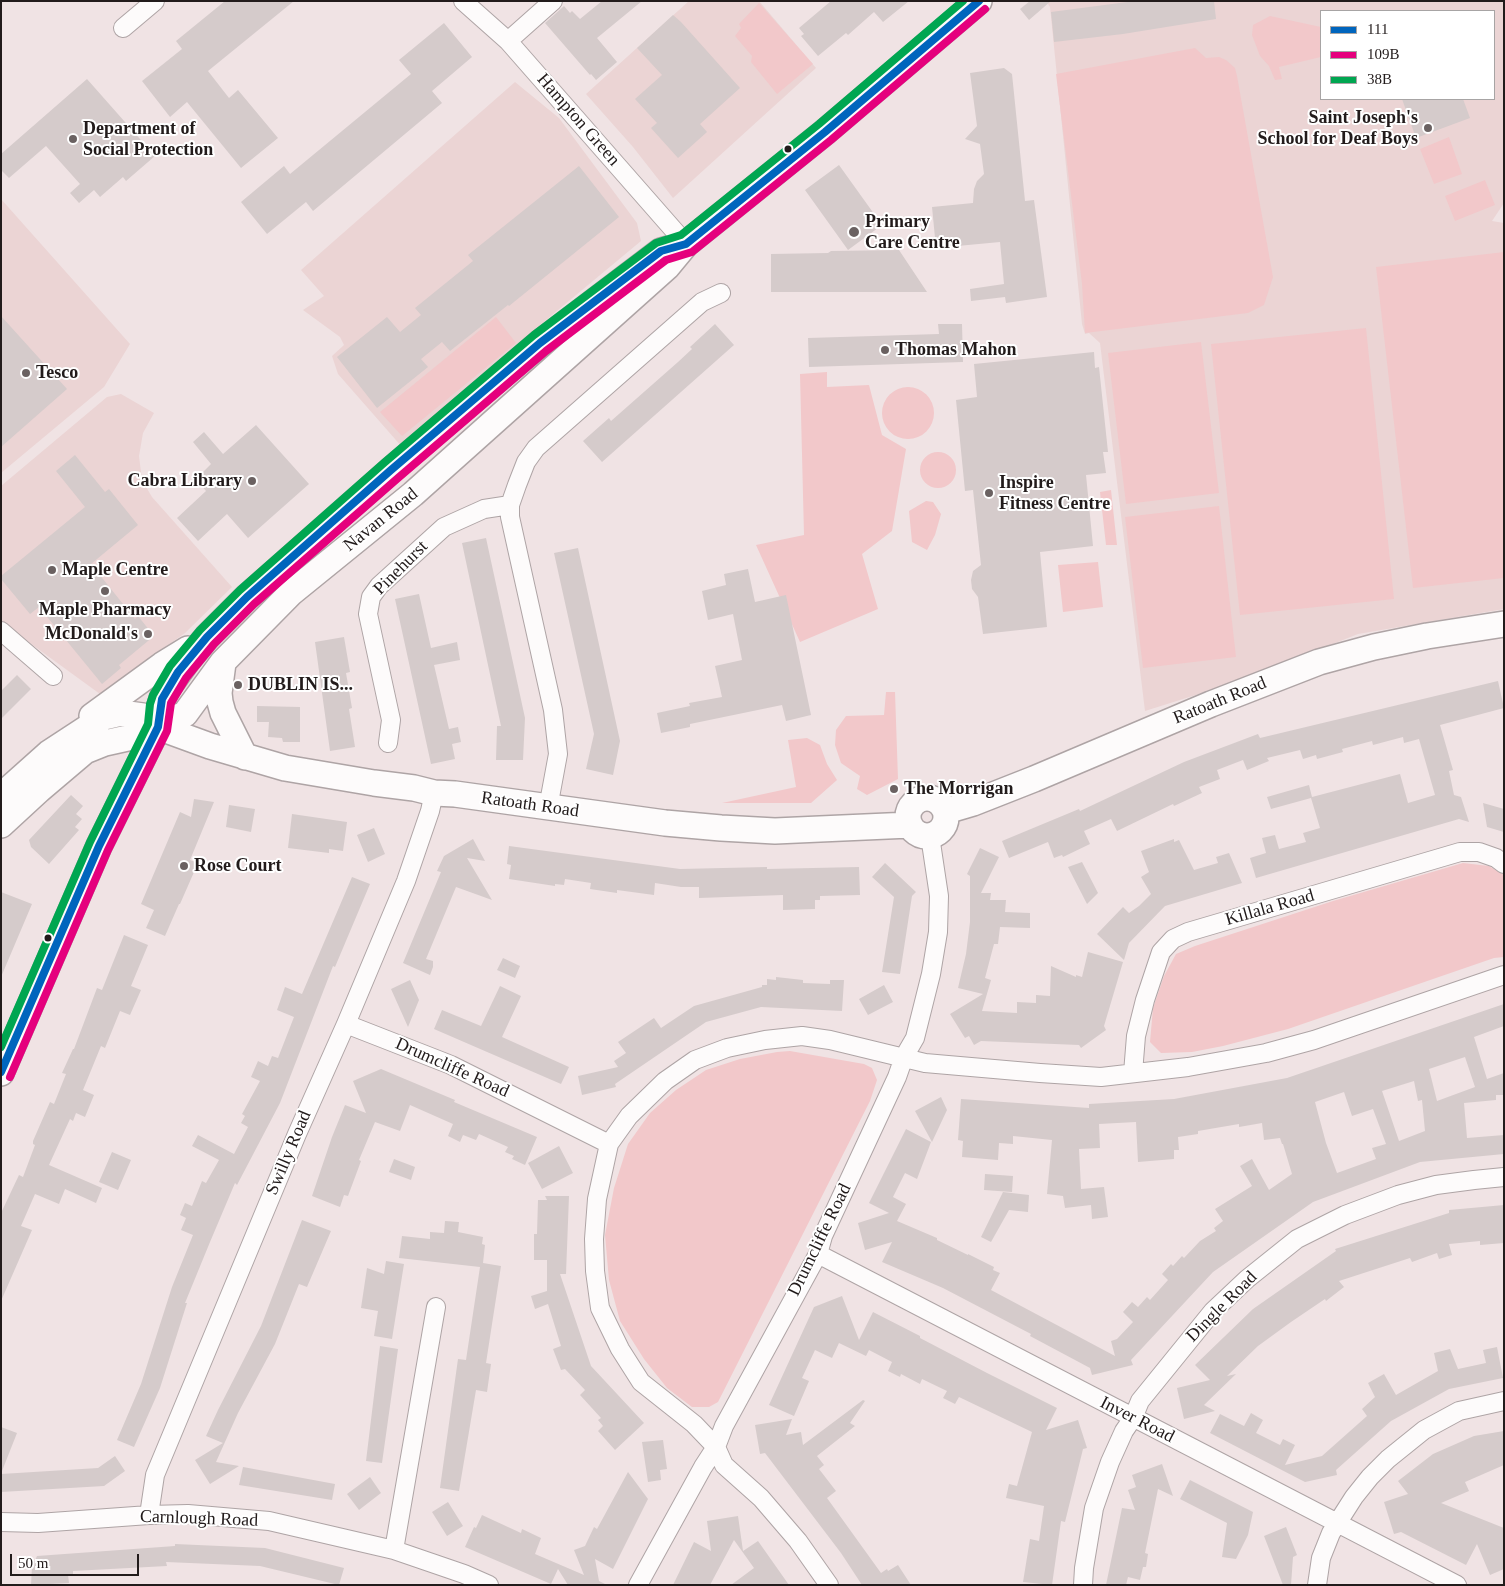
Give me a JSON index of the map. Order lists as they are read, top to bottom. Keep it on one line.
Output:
{"streets":{"main road":["Navan Road","Ratoath Road"],"street":["Hampton Green","Pinehurst","Killala Road","Drumcliffe Road","Swilly Road","Dingle Road","Inver Road","Carnlough Road"]},"crossings":[["Hampton Green","Navan Road"],["Navan Road","Ratoath Road"],["Ratoath Road","Drumcliffe Road"],["Ratoath Road","Swilly Road"],["Drumcliffe Road","Swilly Road"],["Drumcliffe Road","Inver Road"],["Swilly Road","Carnlough Road"],["Dingle Road","Inver Road"]],"places":["Saint Joseph's School for Deaf Boys","Department of Social Protection","Primary Care Centre","Thomas Mahon","Tesco","Cabra Library","Inspire Fitness Centre","Maple Centre","Maple Pharmacy","McDonald's","DUBLIN IS...","The Morrigan","Rose Court"],"lines":["transit line 111","transit line 38B","transit line 109B"],"legend":["111","109B","38B"],"scale_bar":"50 m"}
